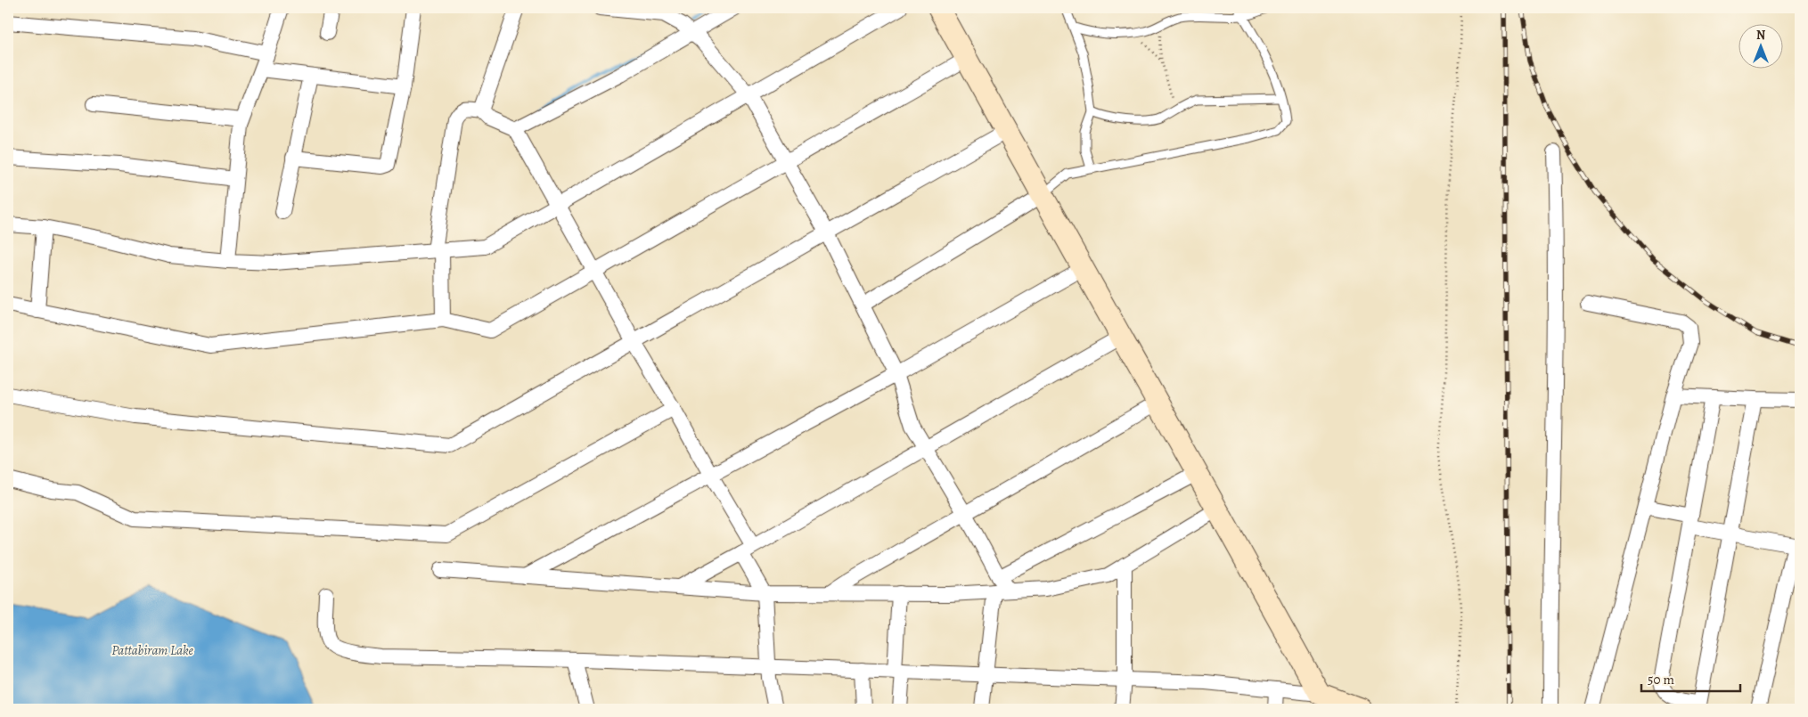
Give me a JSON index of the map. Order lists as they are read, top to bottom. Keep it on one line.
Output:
{"water":["Pattabiram Lake"],"scale_bar":"50 m","north":"top"}
